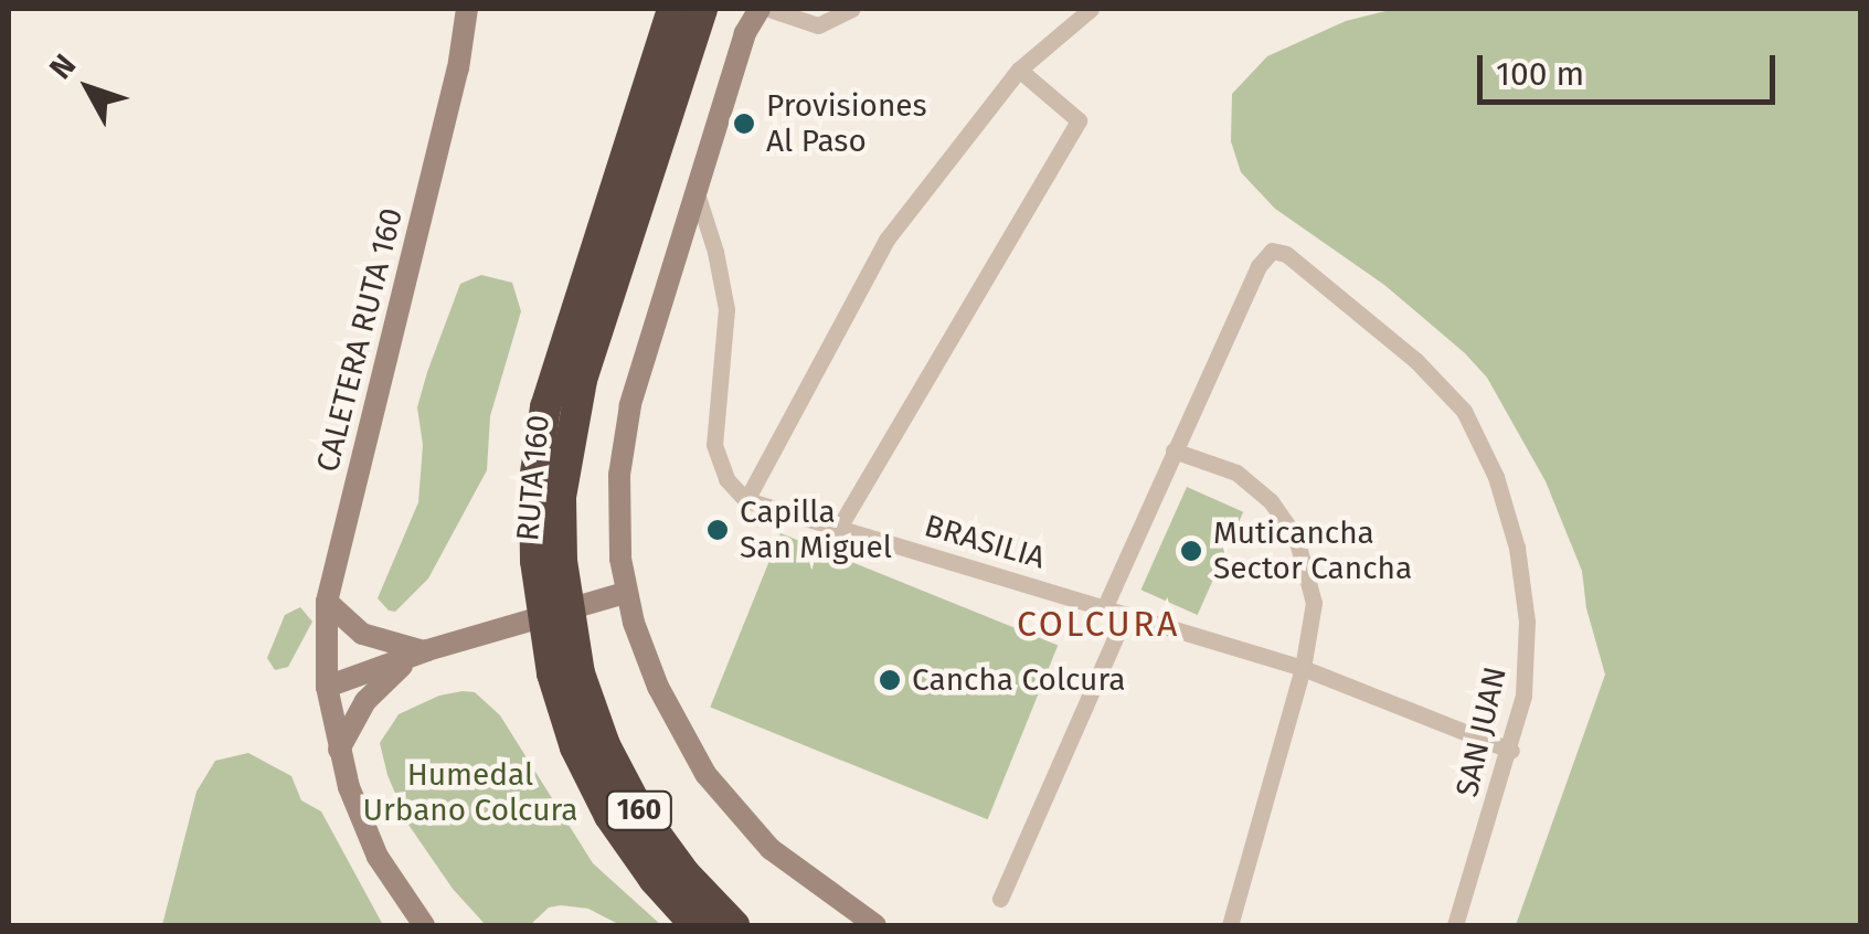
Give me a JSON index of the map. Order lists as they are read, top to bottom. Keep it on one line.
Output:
{"streets":{"highway":["RUTA 160","160"],"street":["CALETERA RUTA 160","BRASILIA","SAN JUAN"]},"crossings":[["BRASILIA","SAN JUAN"]],"districts":["COLCURA"],"parks":["Humedal Urbano Colcura"],"places":["Provisiones Al Paso","Capilla San Miguel","Muticancha Sector Cancha","Cancha Colcura"],"scale_bar":"100 m","north":"top left"}
